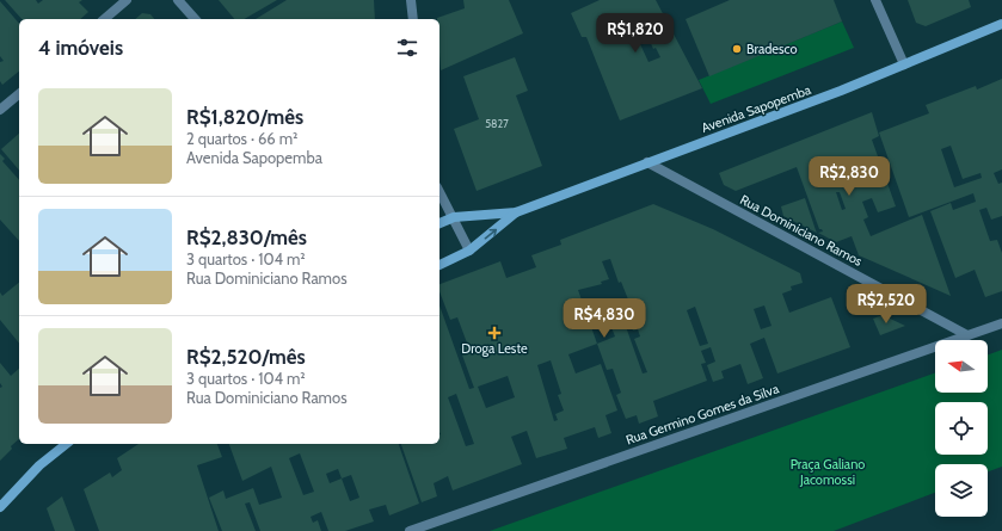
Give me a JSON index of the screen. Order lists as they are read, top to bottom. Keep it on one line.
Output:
{"streets":{"main road":["Avenida Sapopemba"],"street":["Rua Dominiciano Ramos","Rua Germino Gomes da Silva"]},"crossings":[["Avenida Sapopemba","Rua Dominiciano Ramos"],["Rua Dominiciano Ramos","Rua Germino Gomes da Silva"]],"parks":["Praça Galiano Jacomossi"],"places":{"other":["Bradesco"],"health":["Droga Leste"]},"house_numbers":["5827"],"north":"left","page":{"price":["R$1,820","R$2,830","R$2,520","R$4,830"],"heading":"4 imóveis","list":[{"name":"R$1,820/mês","note":"2 quartos · 66 m² · Avenida Sapopemba"},{"name":"R$2,830/mês","note":"3 quartos · 104 m² · Rua Dominiciano Ramos"},{"name":"R$2,520/mês","note":"3 quartos · 104 m² · Rua Dominiciano Ramos"}]}}
